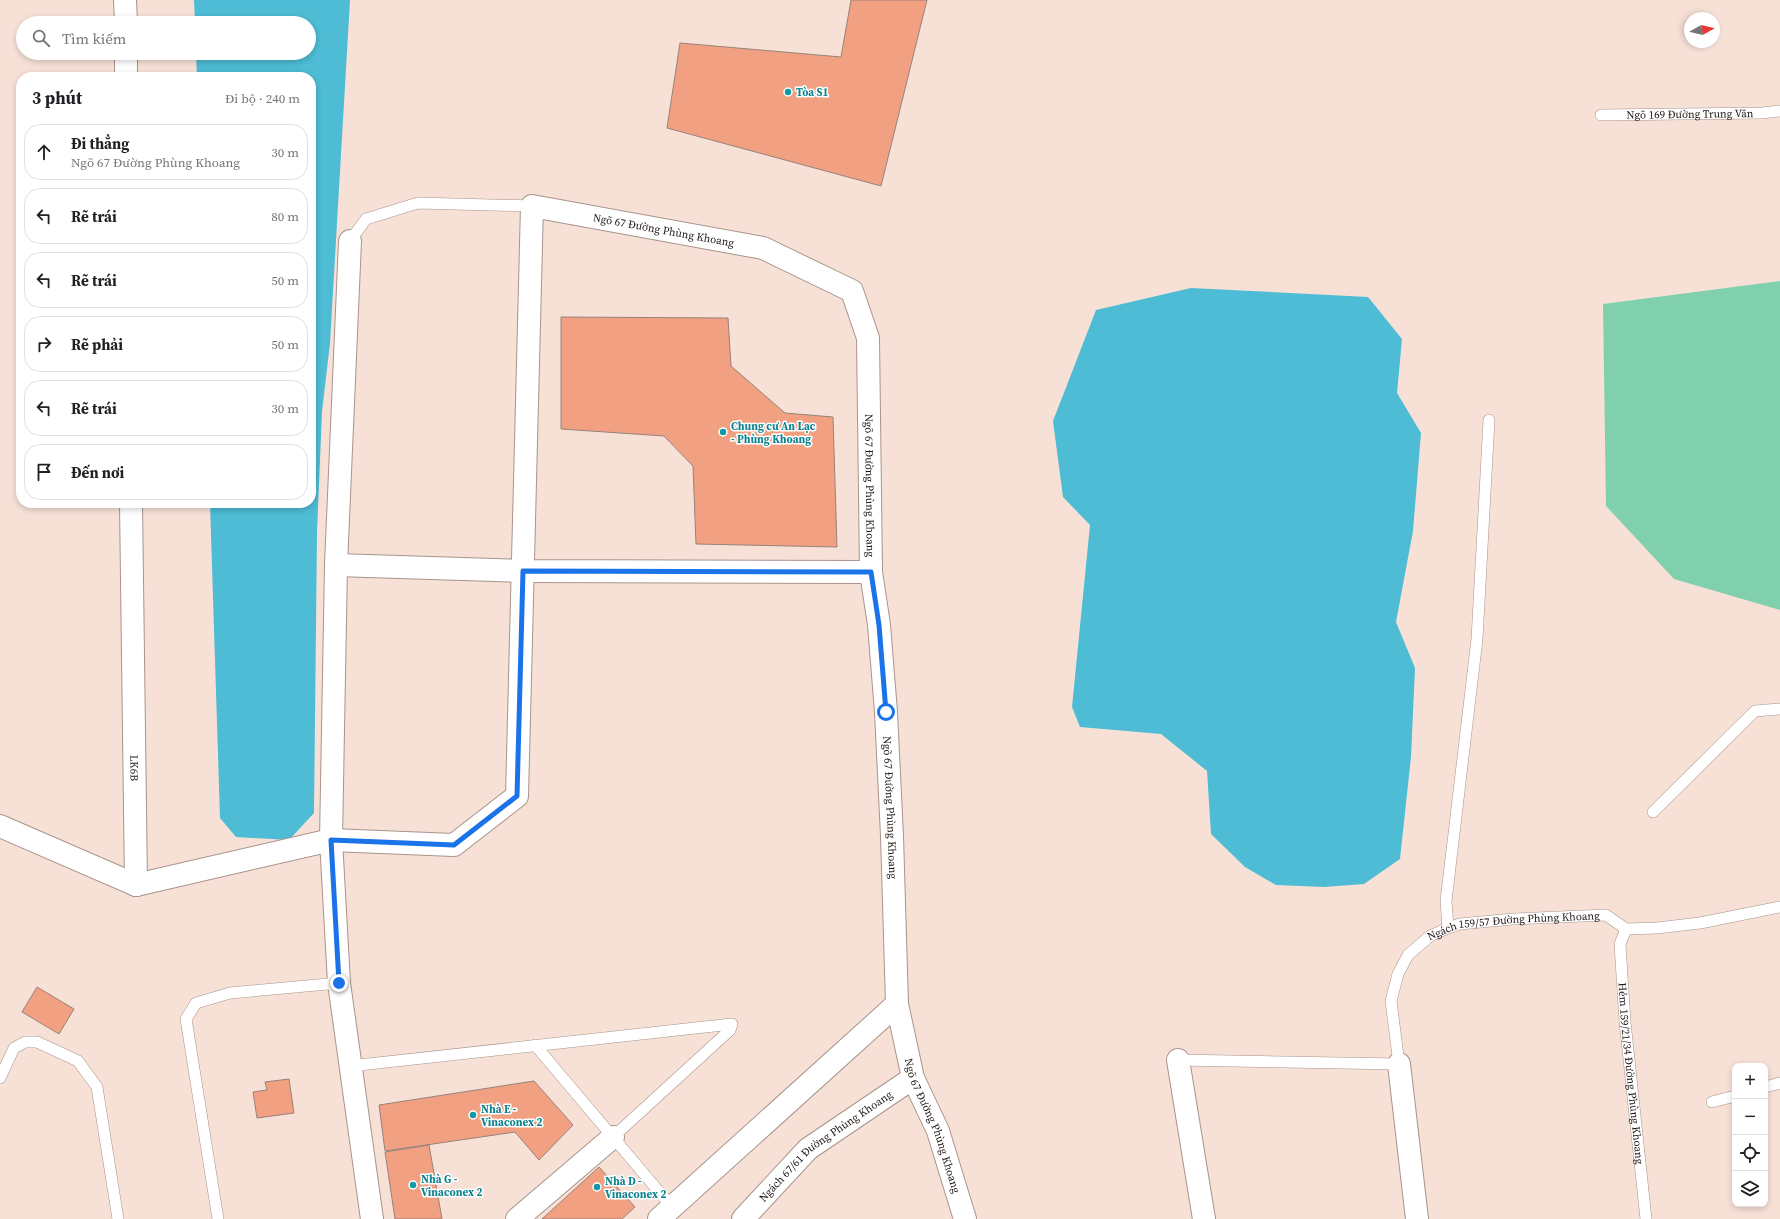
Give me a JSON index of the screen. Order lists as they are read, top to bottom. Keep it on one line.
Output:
{"streets":{"street":["Ngõ 67 Đường Phùng Khoang","LK6B","Ngách 67/61 Đường Phùng Khoang"],"lane":["Ngõ 169 Đường Trung Văn","Ngách 159/57 Đường Phùng Khoang","Hẻm 159/21/34 Đường Phùng Khoang"]},"crossings":[["Ngõ 67 Đường Phùng Khoang","Ngách 67/61 Đường Phùng Khoang"],["Ngách 159/57 Đường Phùng Khoang","Hẻm 159/21/34 Đường Phùng Khoang"]],"places":["Tòa S1","Chung cư An Lạc - Phùng Khoang","Nhà E - Vinaconex 2","Nhà G - Vinaconex 2","Nhà D - Vinaconex 2"],"north":"right","page":{"search":"Tìm kiếm","heading":["3 phút","Đi bộ · 240 m"],"list":[["Đi thẳng","Ngõ 67 Đường Phùng Khoang","30 m"],["Rẽ trái","80 m"],["Rẽ trái","50 m"],["Rẽ phải","50 m"],["Rẽ trái","30 m"],"Đến nơi"],"map_buttons":["+","−"]}}
